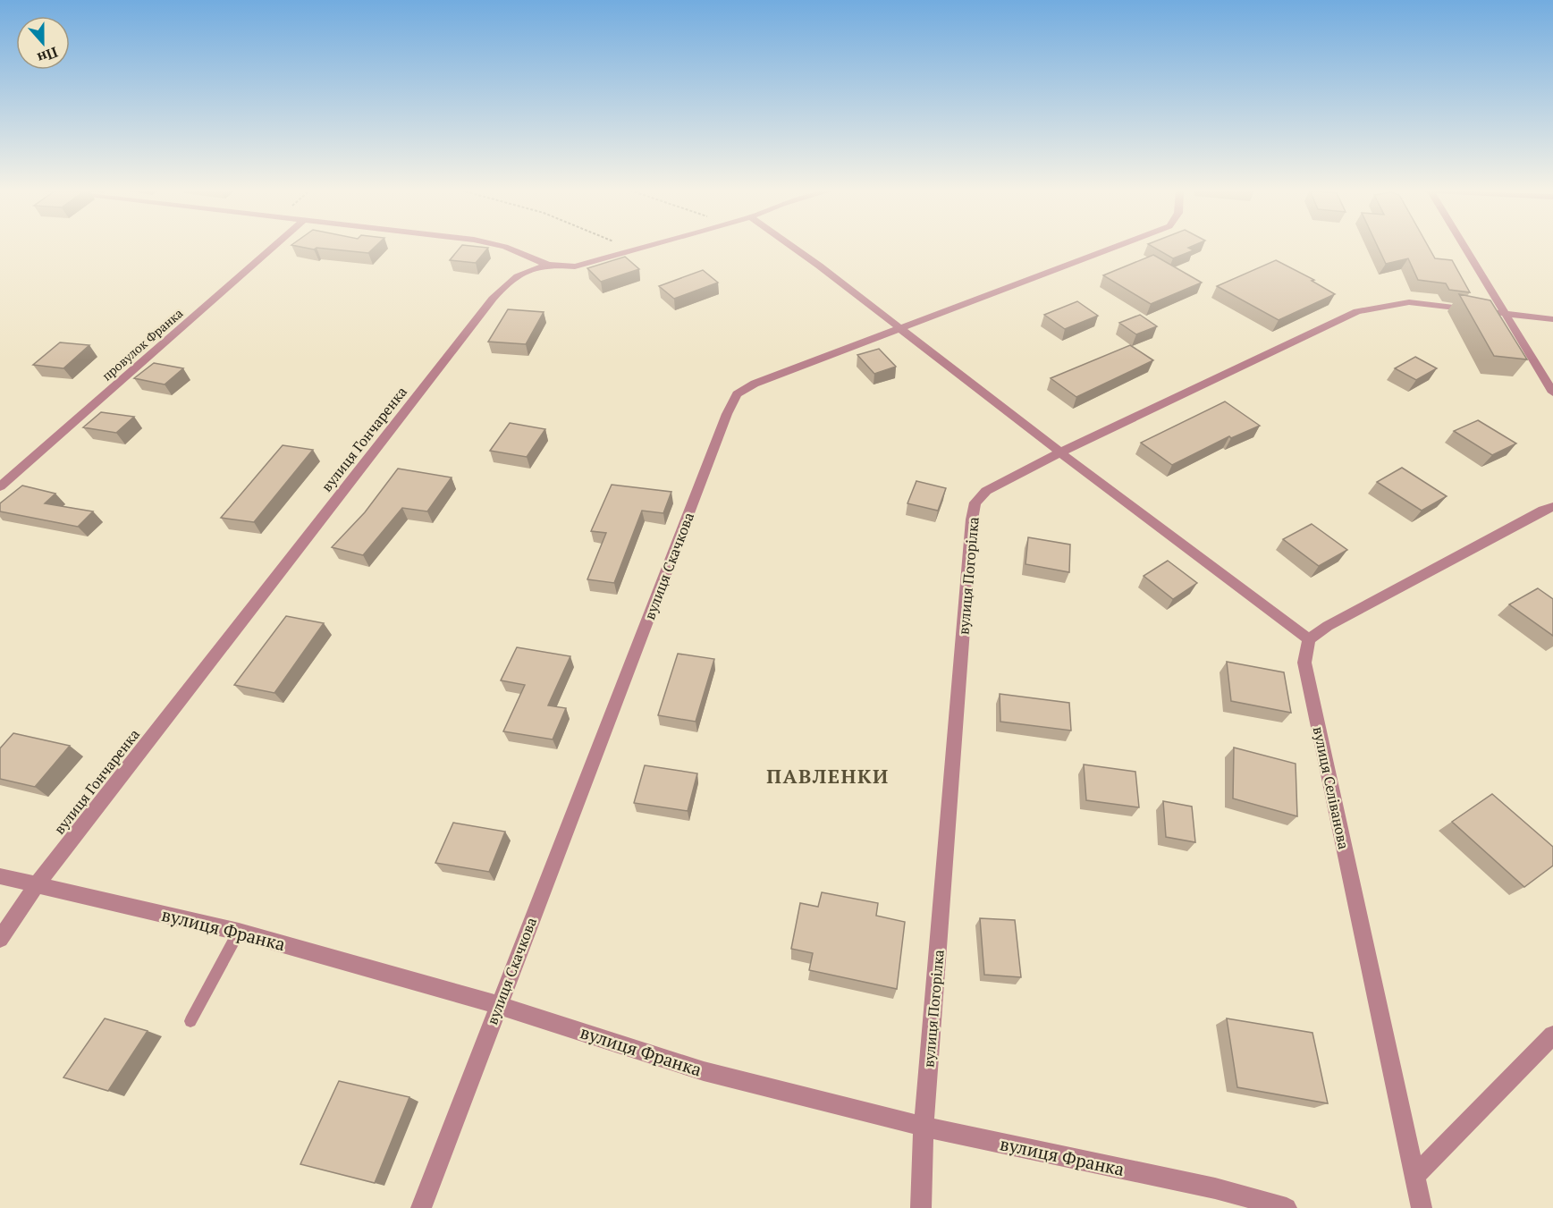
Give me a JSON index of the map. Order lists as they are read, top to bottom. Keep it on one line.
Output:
{"streets":{"street":["провулок Франка","вулиця Гончаренка","вулиця Скачкова","вулиця Погорілка","вулиця Селіванова","вулиця Франка"]},"crossings":[["вулиця Гончаренка","вулиця Франка"],["вулиця Скачкова","вулиця Франка"],["вулиця Погорілка","вулиця Франка"]],"districts":["ПАВЛЕНКИ"],"north":"bottom"}
